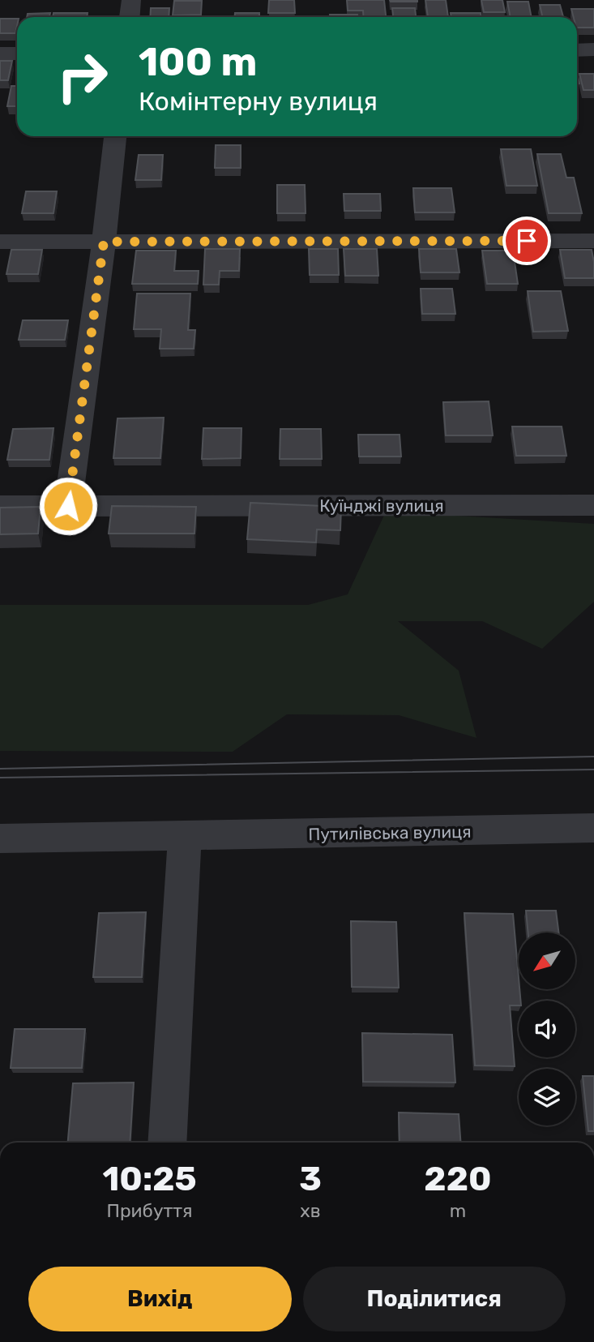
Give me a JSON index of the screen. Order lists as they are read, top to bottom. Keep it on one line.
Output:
{"streets":{"street":["Куїнджі вулиця","Путилівська вулиця"]},"north":"bottom left","page":{"turn":["100 m","Комінтерну вулиця"],"eta":["10:25","Прибуття","3","хв","220","m"],"buttons":["Вихід","Поділитися"]}}
